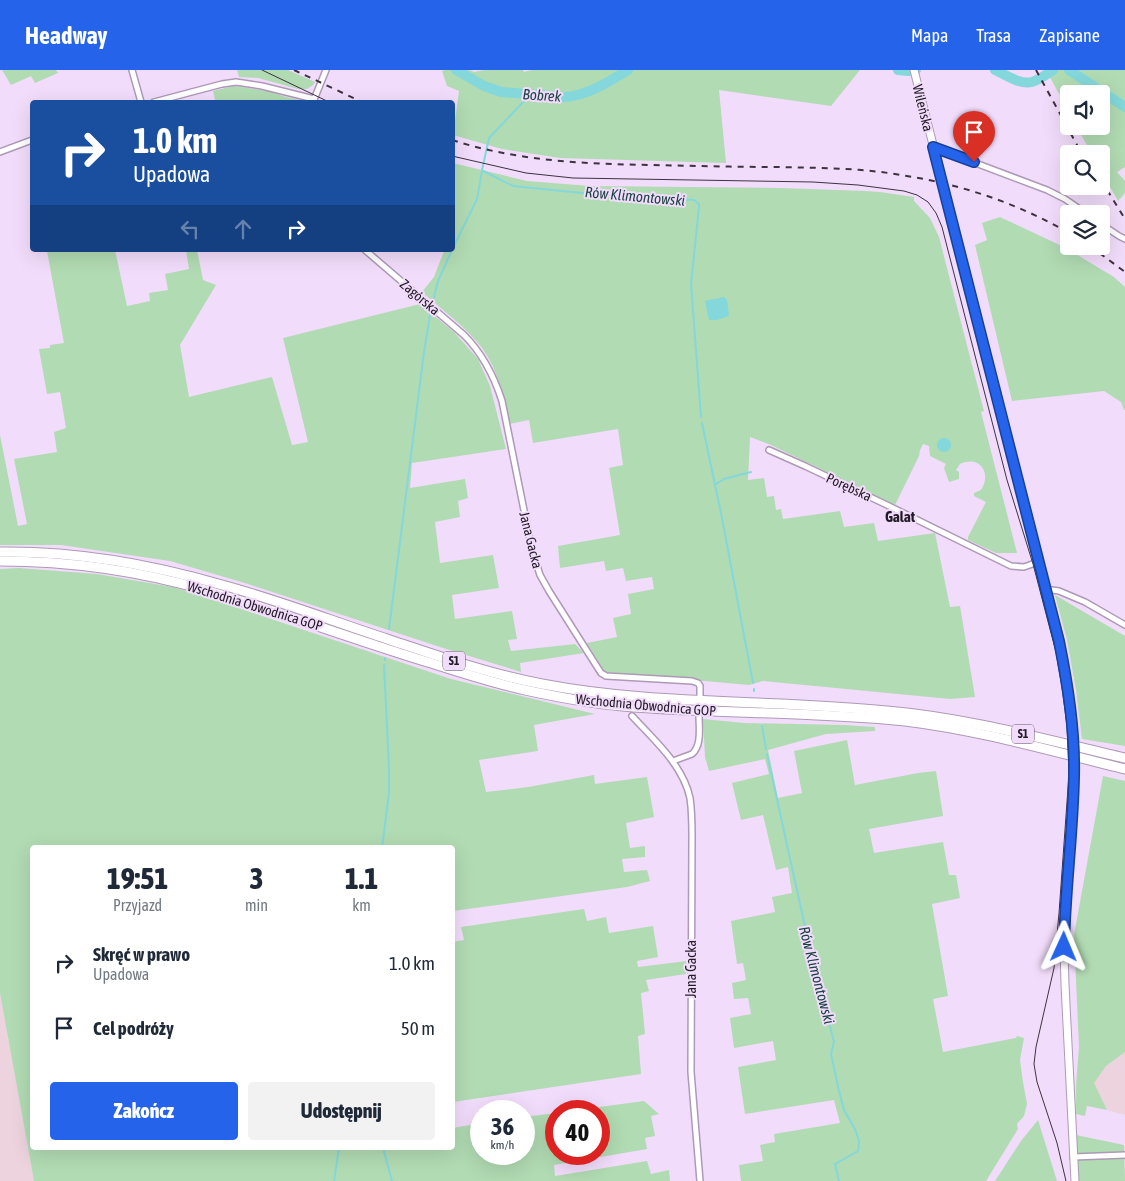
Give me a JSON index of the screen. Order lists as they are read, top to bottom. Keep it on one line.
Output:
{"streets":{"highway":["Wschodnia Obwodnica GOP","S1"],"street":["Wileńska","Zagórska","Porębska","Jana Gacka"]},"crossings":[["Wileńska","Porębska"],["Zagórska","Jana Gacka"]],"districts":["Galat"],"water":["Bobrek","Rów Klimontowski"],"page":{"header":"Headway","nav":["Mapa","Trasa","Zapisane"],"turn":["1.0 km","Upadowa"],"eta":["19:51","Przyjazd","3","min","1.1","km"],"list":[{"name":"Skręć w prawo","note":"Upadowa","value":"1.0 km"},{"name":"Cel podróży","value":"50 m"}],"buttons":["Zakończ","Udostępnij"],"speed":"36 km/h","limit":"40"}}
